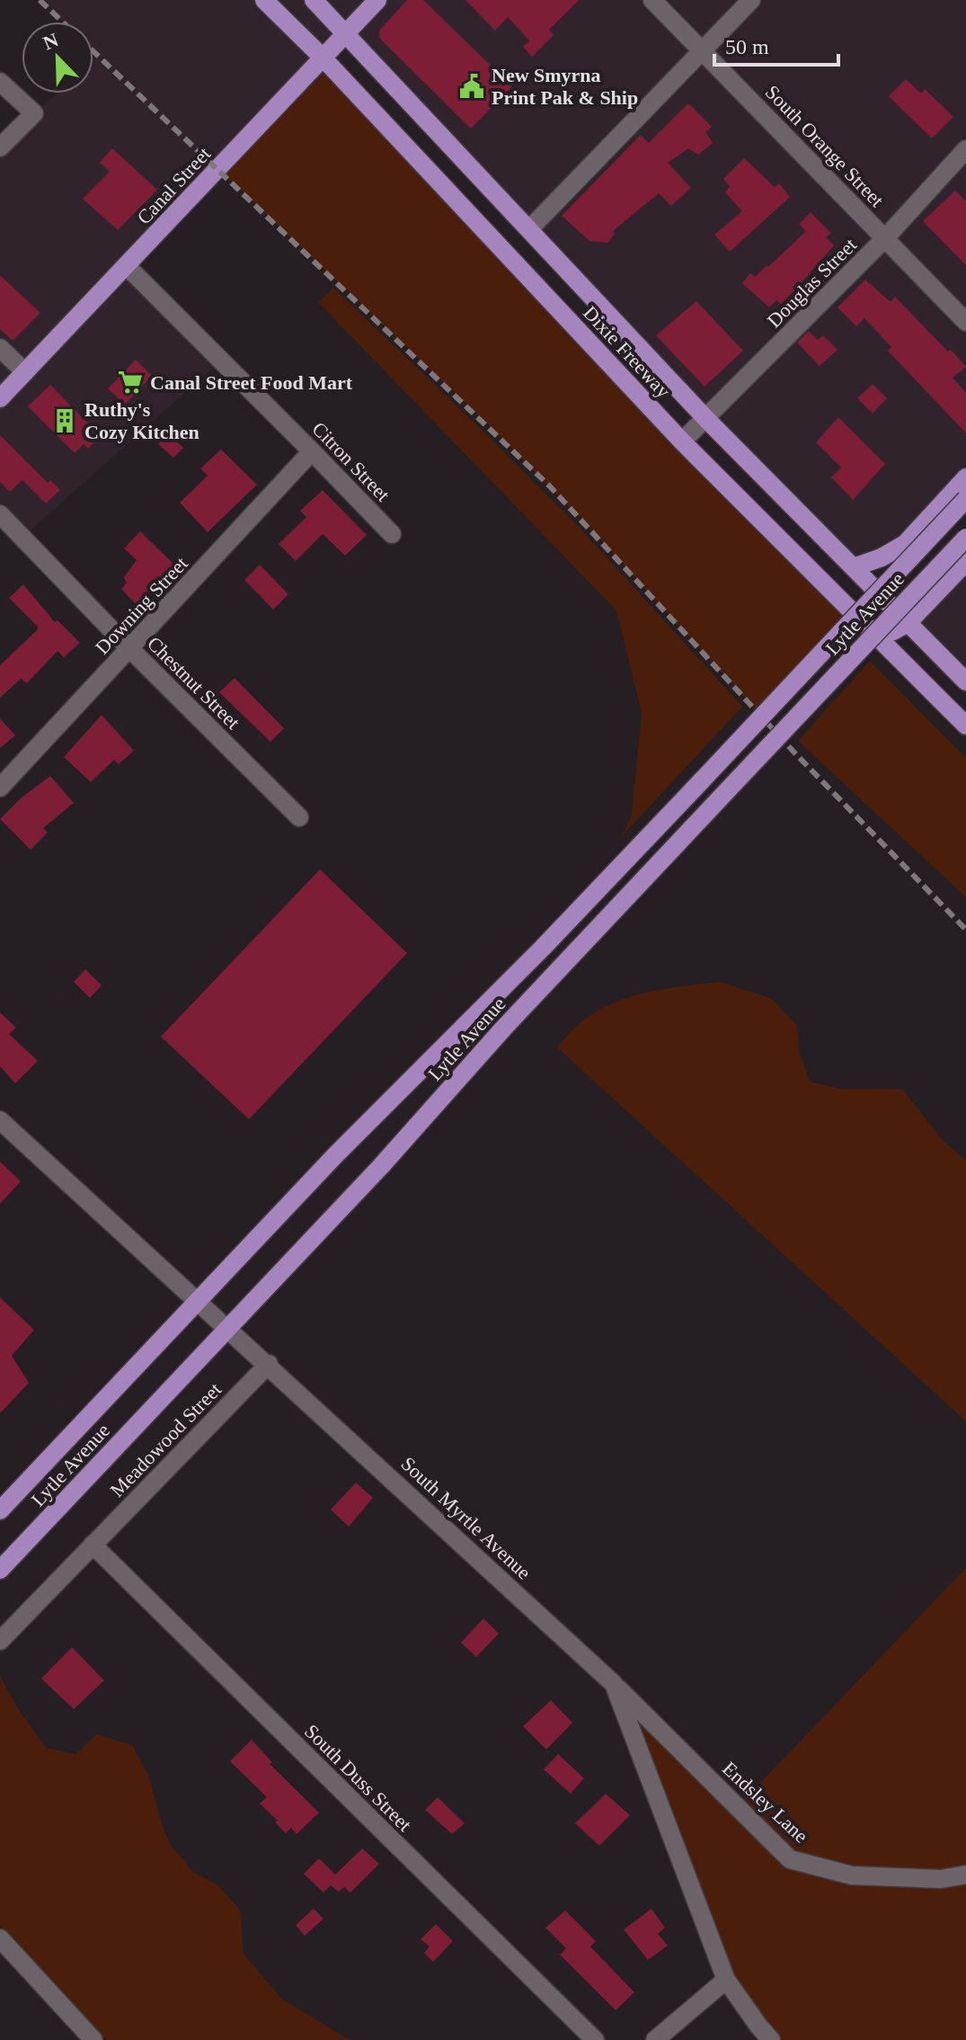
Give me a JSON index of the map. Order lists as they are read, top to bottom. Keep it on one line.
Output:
{"streets":{"main road":["Canal Street","Dixie Freeway","Lytle Avenue"],"street":["South Orange Street","Douglas Street","Citron Street","Downing Street","Chestnut Street","Meadowood Street","South Myrtle Avenue","South Duss Street","Endsley Lane"]},"crossings":[["South Orange Street","Douglas Street"],["Canal Street","Dixie Freeway"],["Canal Street","Citron Street"],["Douglas Street","Dixie Freeway"],["Citron Street","Downing Street"],["Downing Street","Chestnut Street"],["Lytle Avenue","South Myrtle Avenue"],["Meadowood Street","South Myrtle Avenue"],["Meadowood Street","South Duss Street"],["South Myrtle Avenue","Endsley Lane"]],"places":{"public building":["New Smyrna Print Pak & Ship"],"supermarket":["Canal Street Food Mart"],"building":["Ruthy's Cozy Kitchen"]},"scale_bar":"50 m","north":"top left"}
